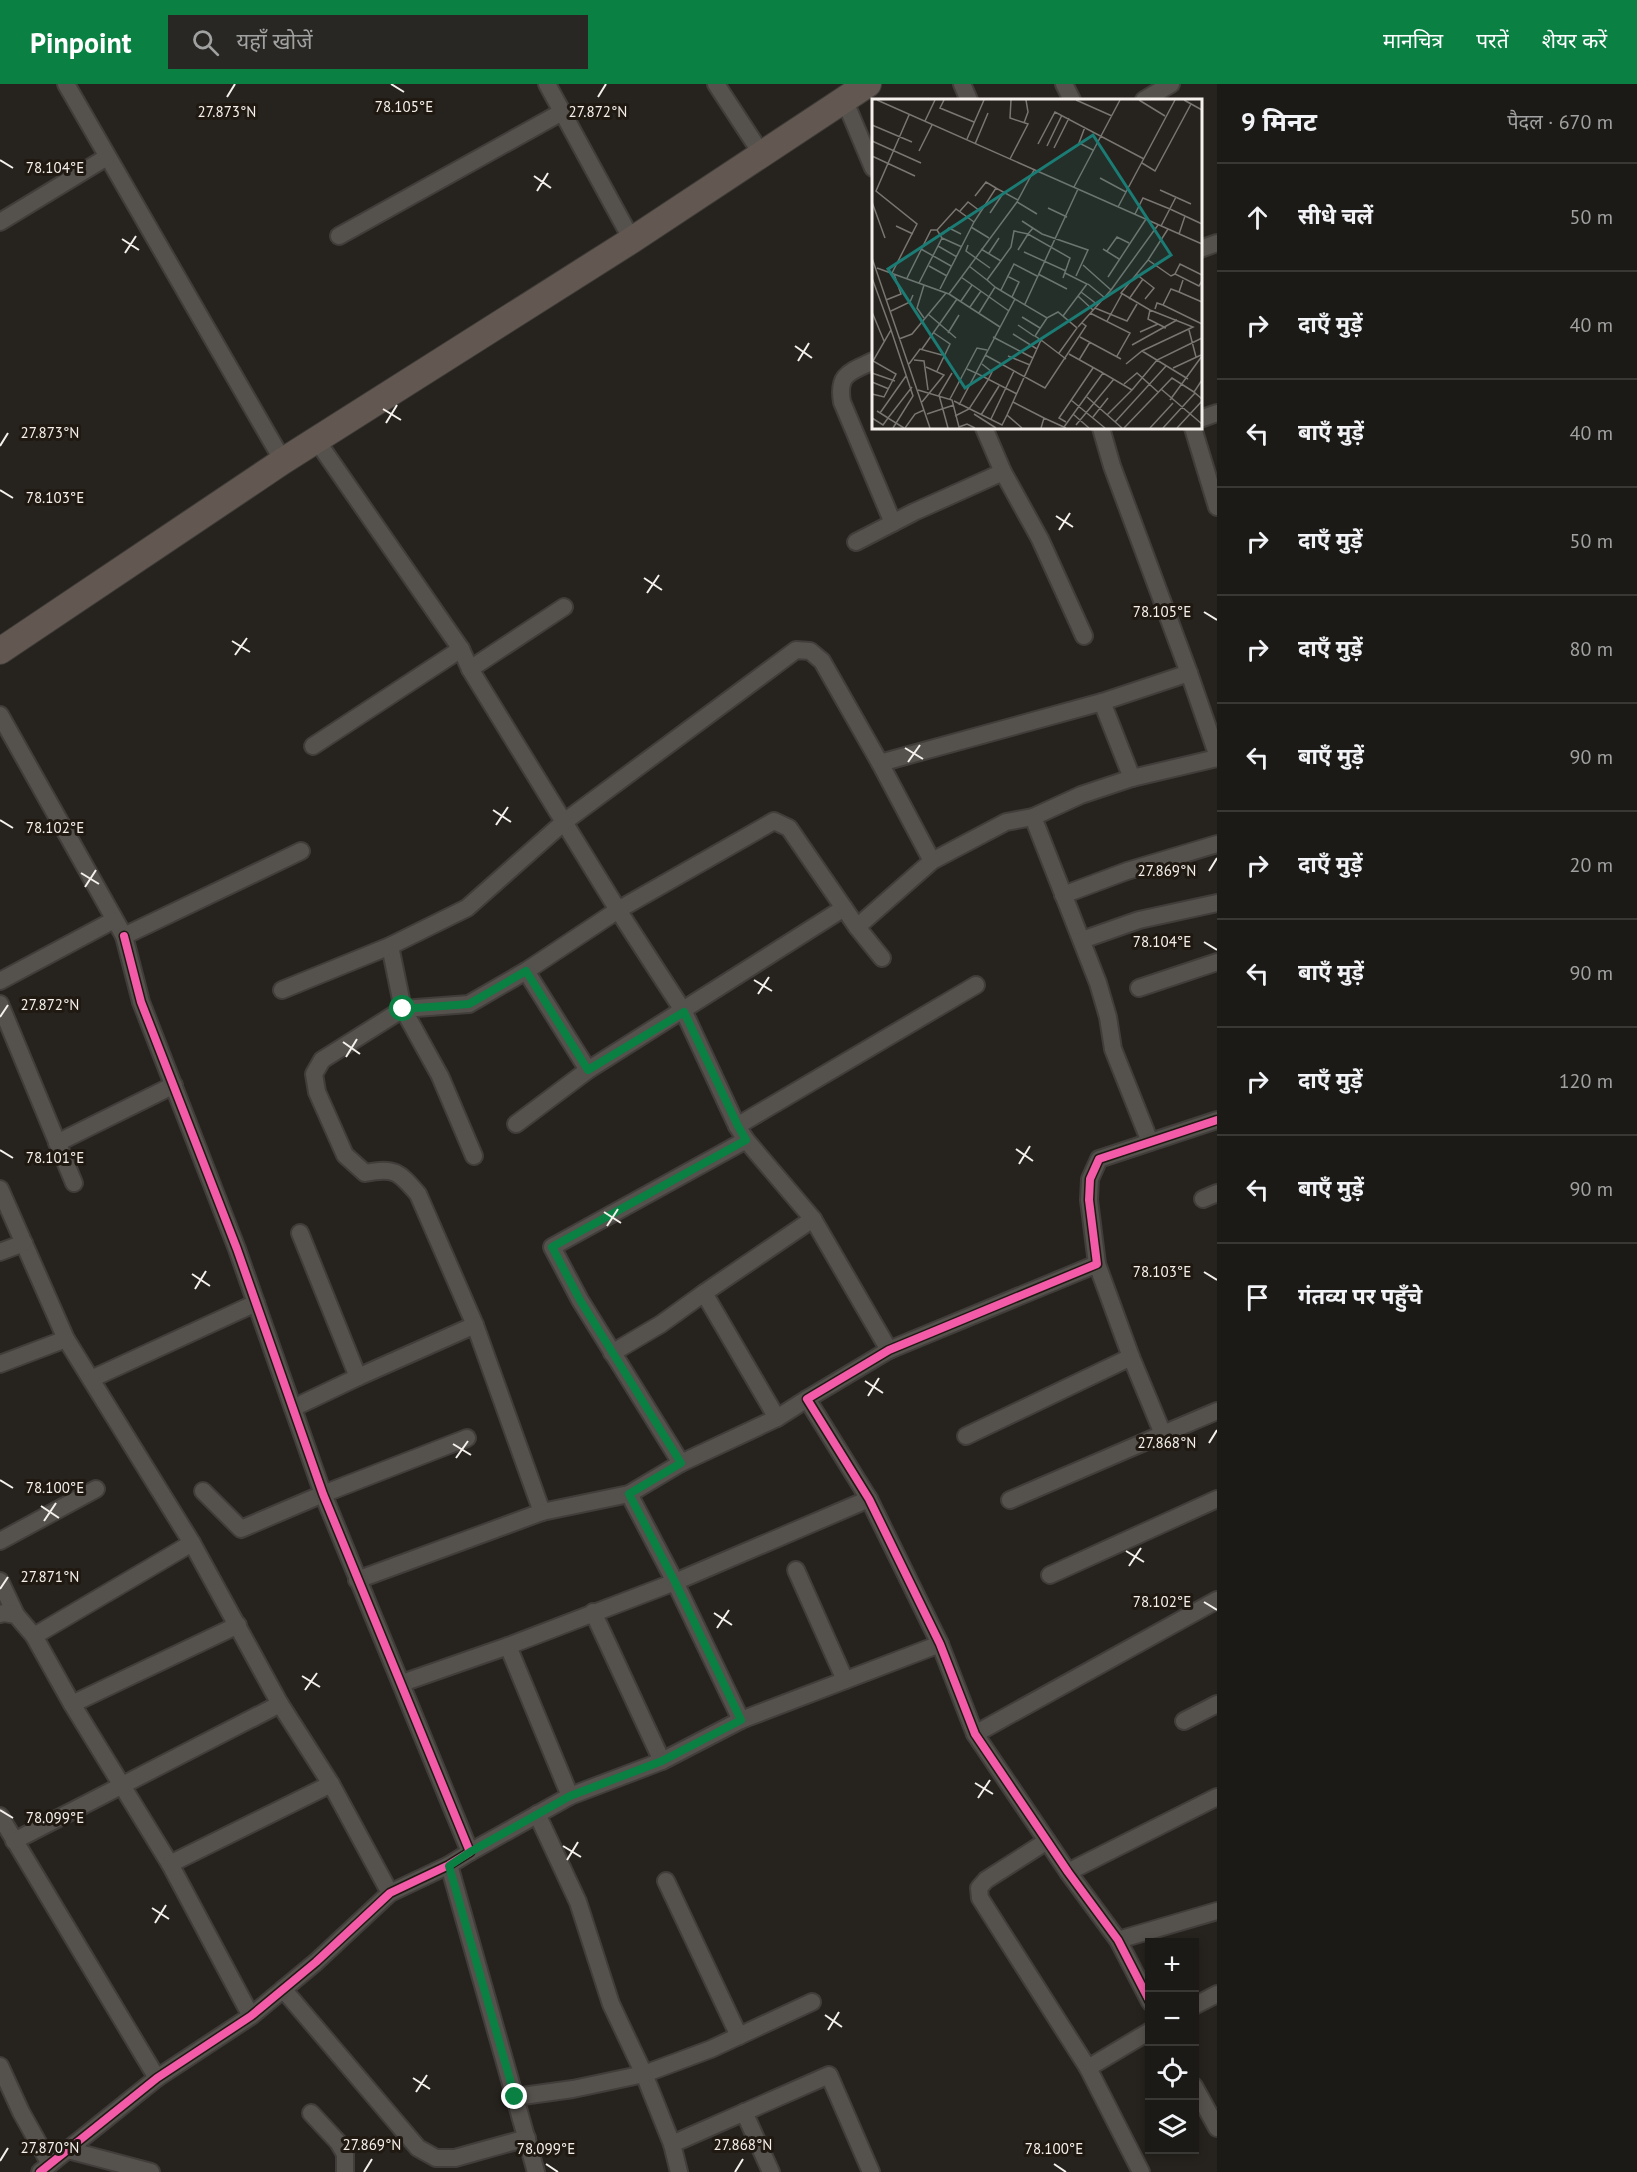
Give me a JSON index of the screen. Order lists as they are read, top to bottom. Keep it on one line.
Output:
{"page":{"header":"Pinpoint","search":"यहाँ खोजें","nav":["मानचित्र","परतें","शेयर करें"],"heading":["9 मिनट","पैदल · 670 m"],"list":[["सीधे चलें","50 m"],["दाएँ मुड़ें","40 m"],["बाएँ मुड़ें","40 m"],["दाएँ मुड़ें","50 m"],["दाएँ मुड़ें","80 m"],["बाएँ मुड़ें","90 m"],["दाएँ मुड़ें","20 m"],["बाएँ मुड़ें","90 m"],["दाएँ मुड़ें","120 m"],["बाएँ मुड़ें","90 m"],"गंतव्य पर पहुँचे"],"map_buttons":["+","−"]},"coordinates":["78.105°E","27.872°N","27.873°N","78.104°E","78.103°E","78.102°E","27.869°N","78.101°E","27.868°N","78.100°E","27.871°N","78.099°E","27.870°N"]}
